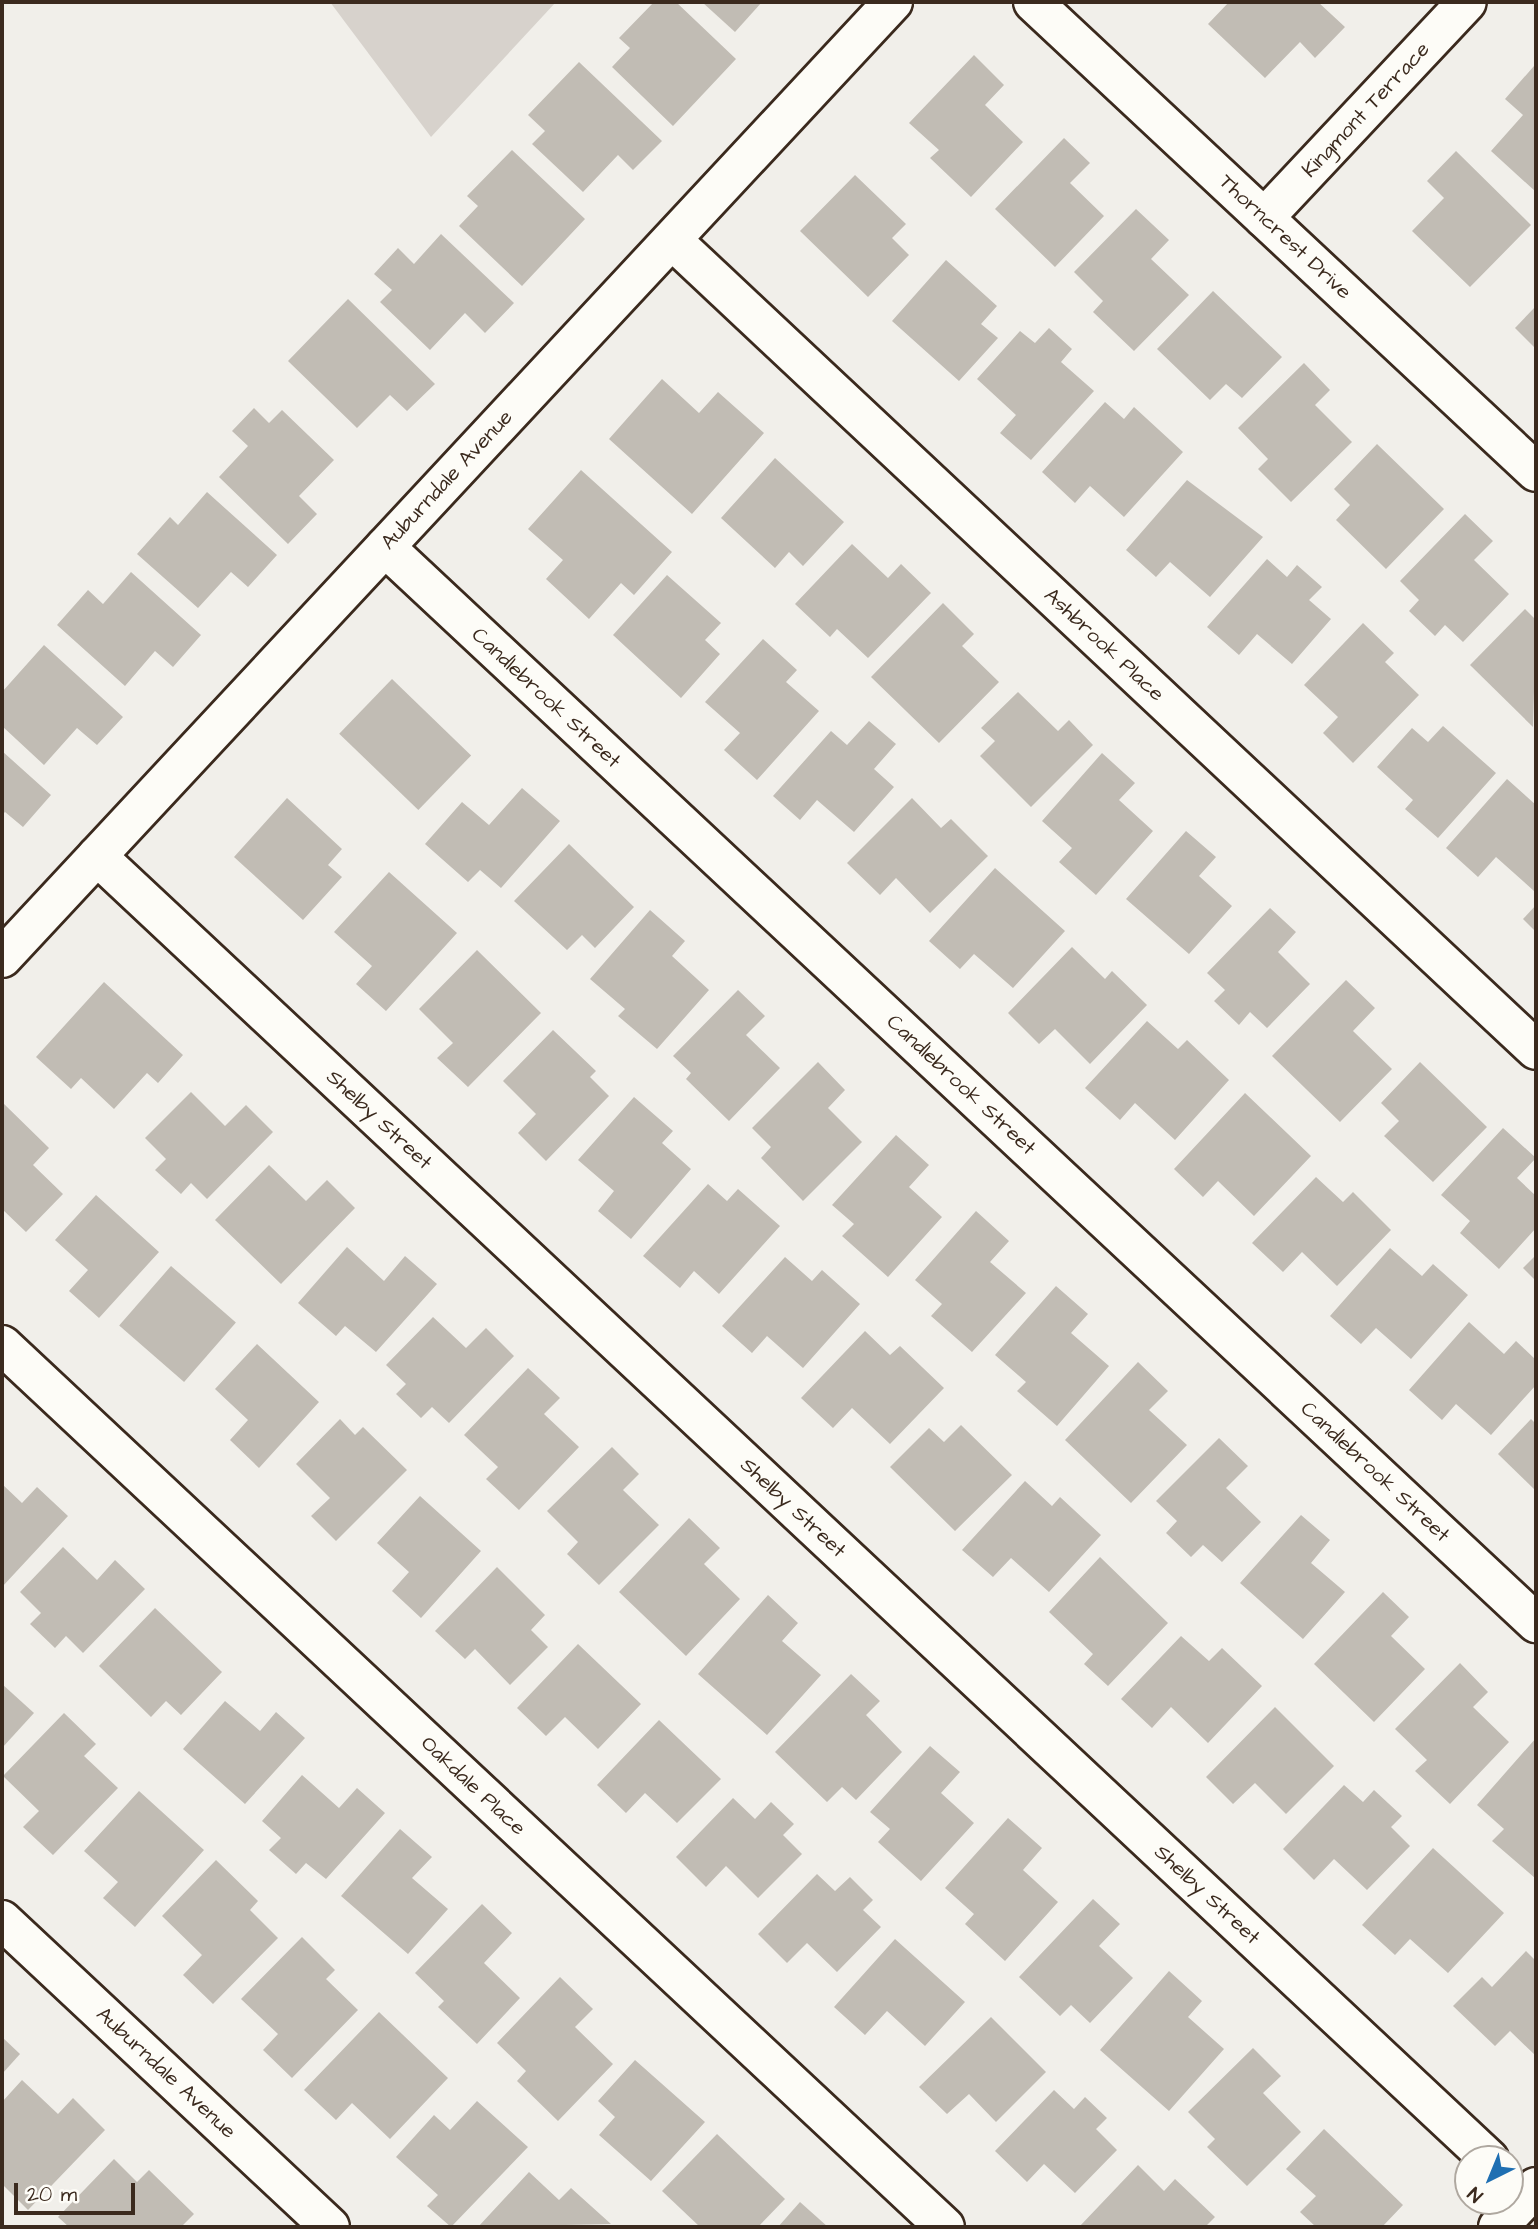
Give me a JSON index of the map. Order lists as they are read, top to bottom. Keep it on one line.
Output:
{"streets":{"street":["Kingmont Terrace","Thorncrest Drive","Auburndale Avenue","Ashbrook Place","Candlebrook Street","Shelby Street","Oakdale Place"]},"crossings":[["Kingmont Terrace","Thorncrest Drive"],["Auburndale Avenue","Ashbrook Place"],["Auburndale Avenue","Candlebrook Street"],["Auburndale Avenue","Shelby Street"]],"scale_bar":"20 m","north":"bottom left"}
